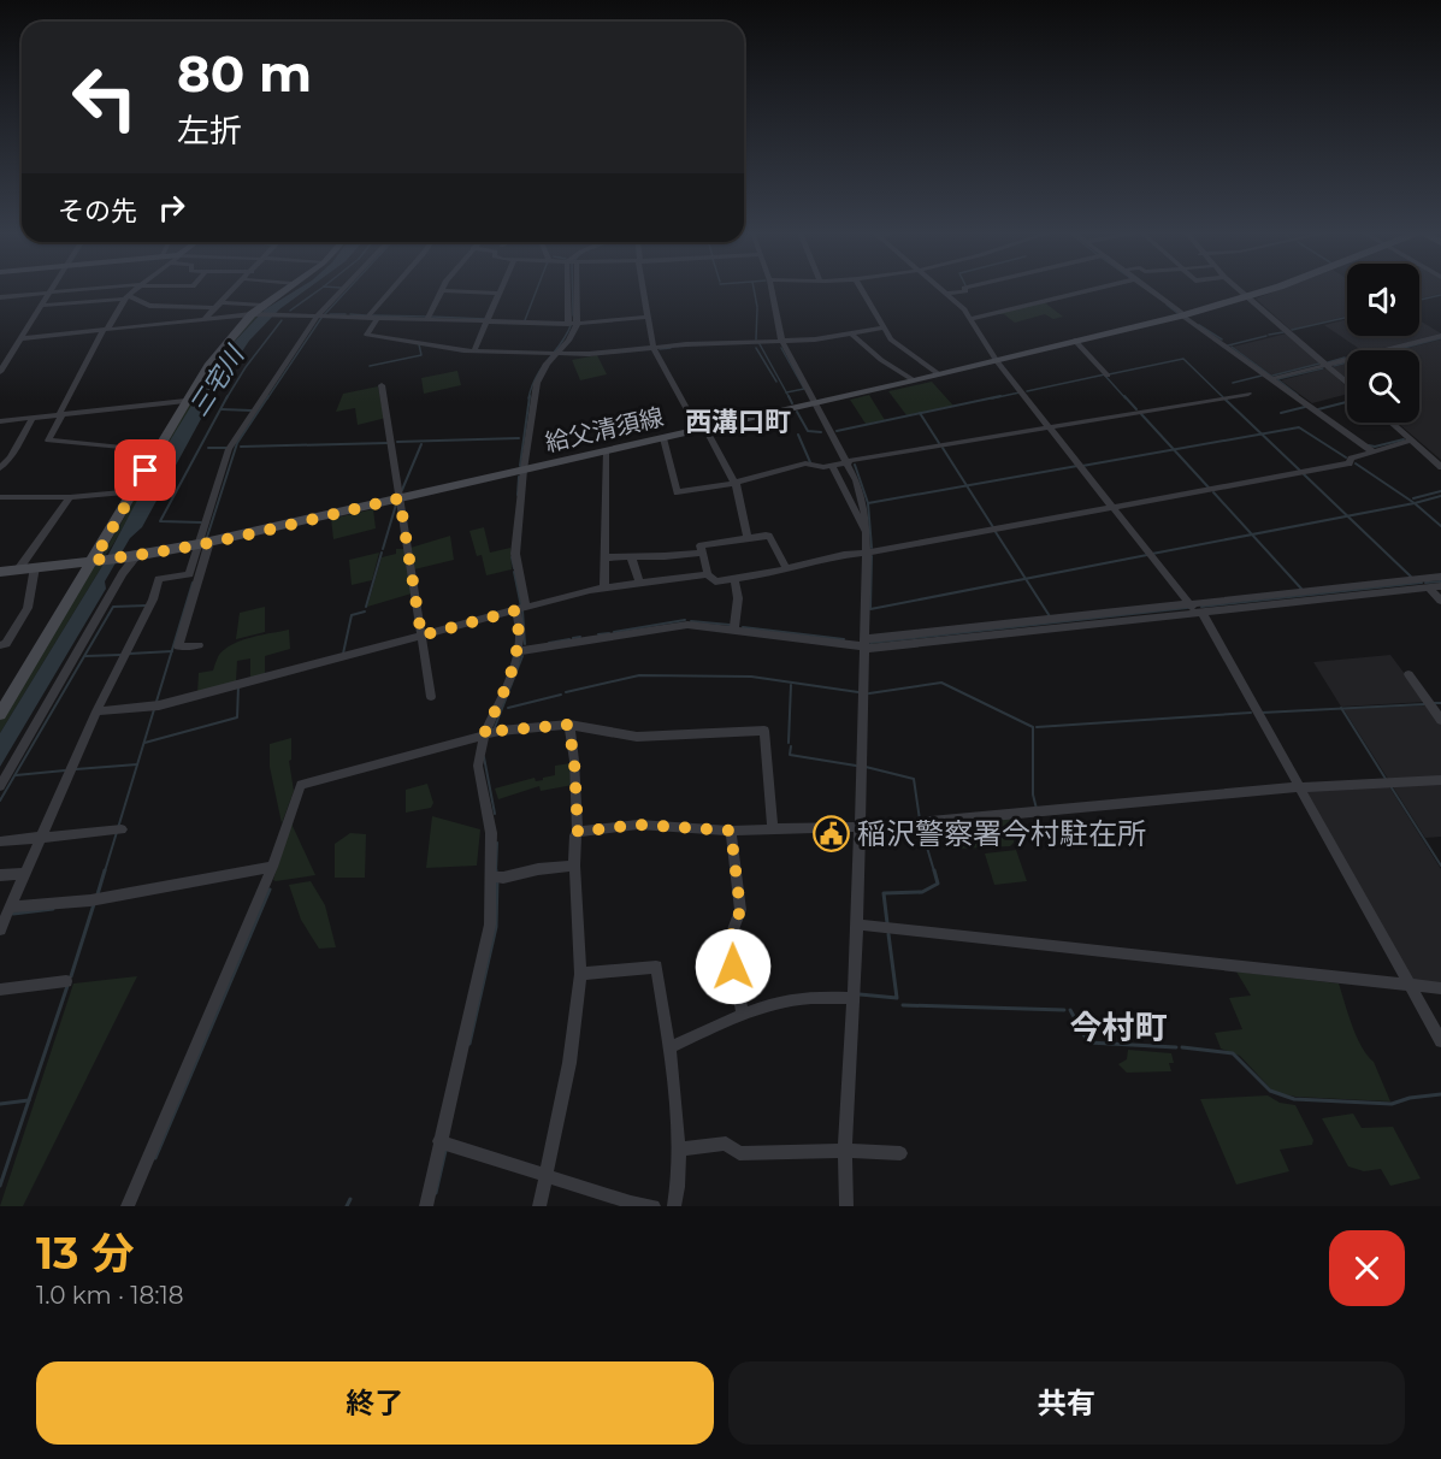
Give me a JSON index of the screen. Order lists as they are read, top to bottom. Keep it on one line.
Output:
{"streets":{"main road":["給父清須線"]},"districts":["西溝口町","今村町"],"water":["三宅川"],"places":{"public building":["稲沢警察署今村駐在所"]},"page":{"turn":["80 m","左折"],"then":"その先","heading":["13 分","1.0 km · 18:18"],"buttons":["終了","共有"]}}
